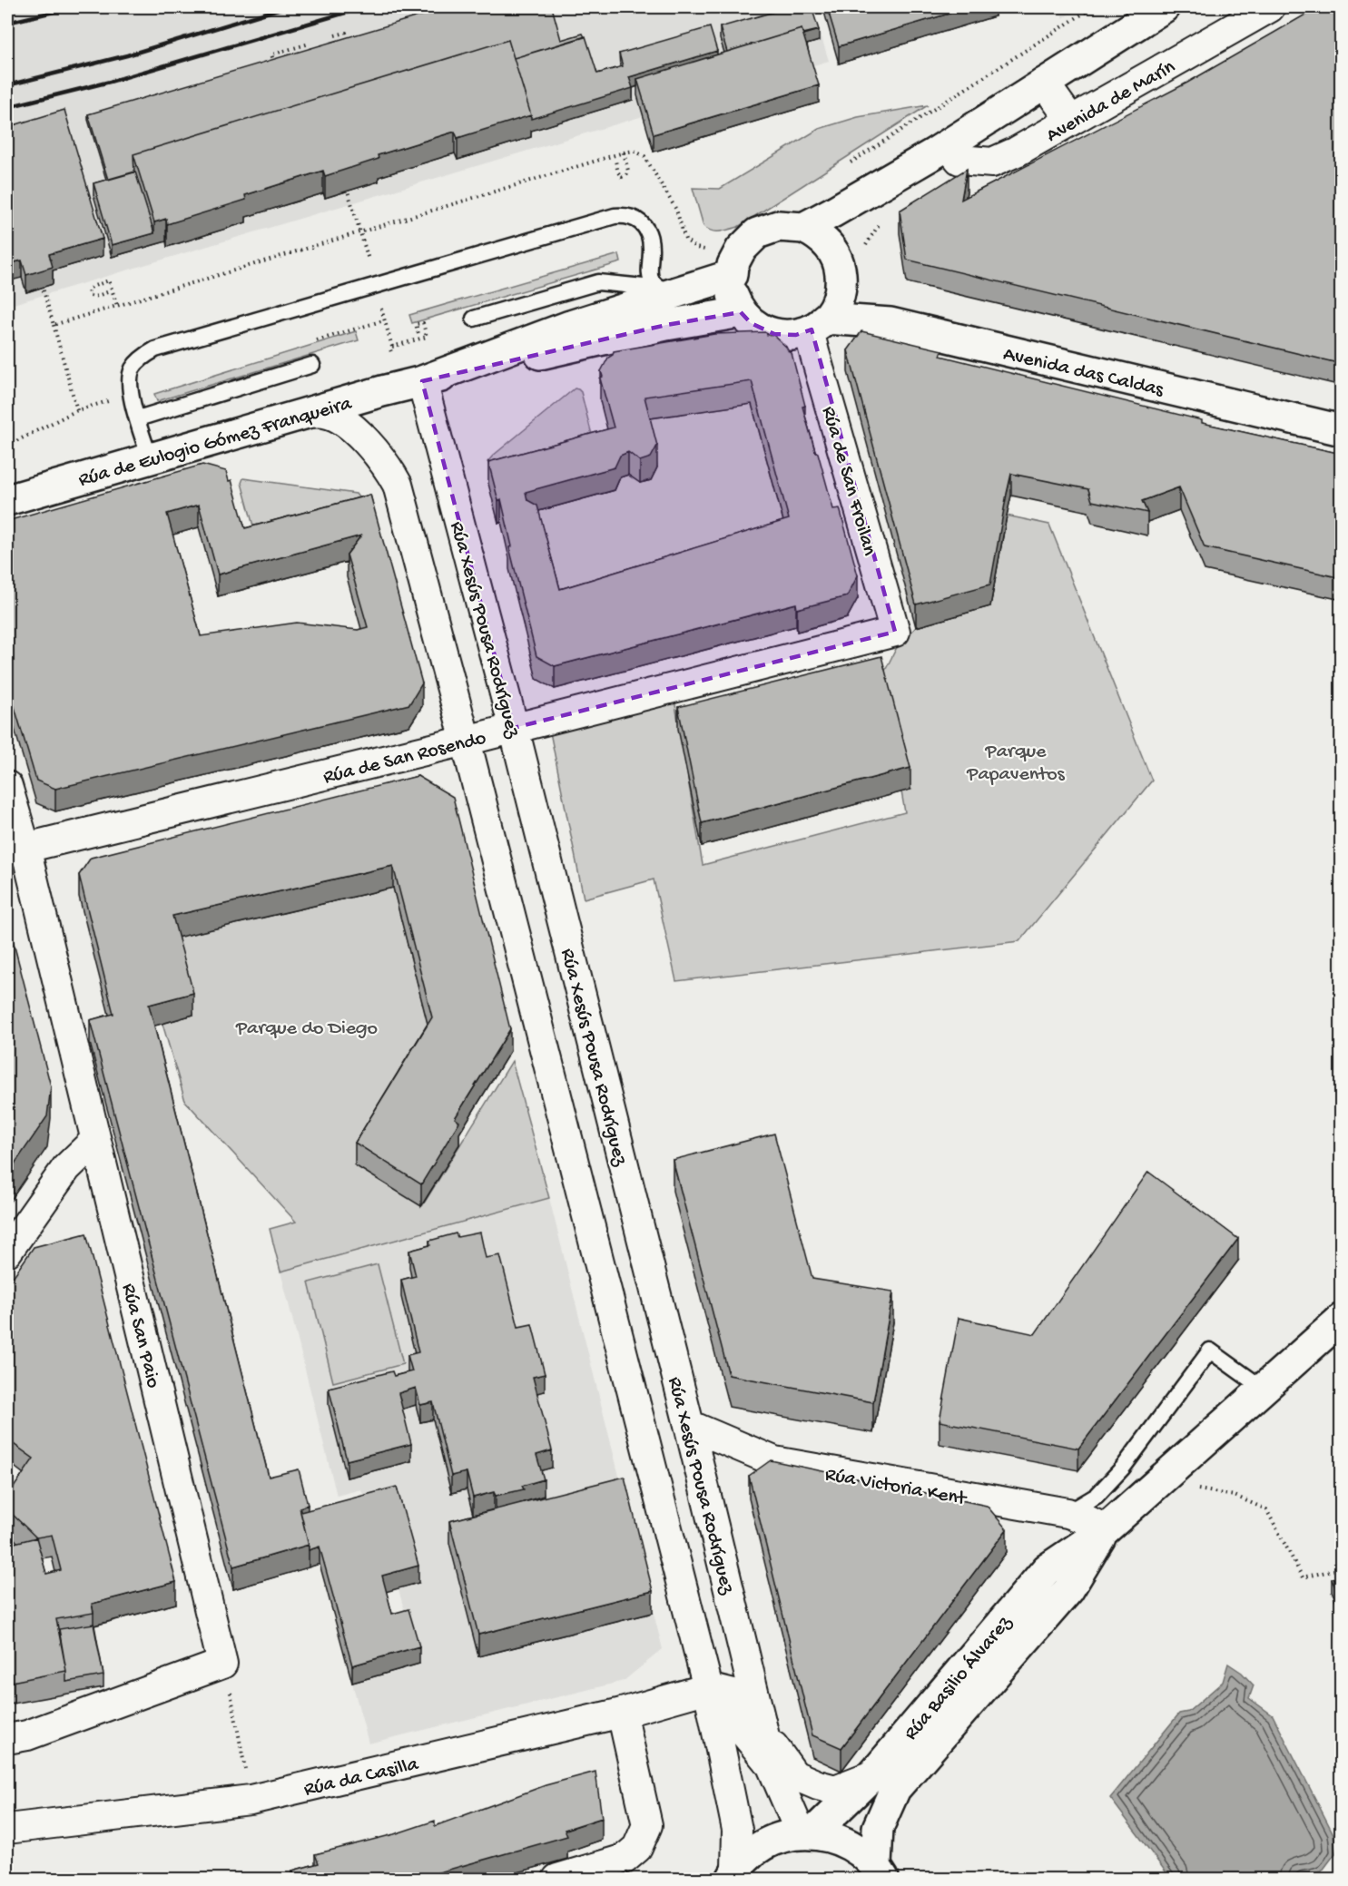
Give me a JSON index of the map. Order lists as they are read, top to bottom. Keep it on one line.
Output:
{"streets":{"main road":["Avenida das Caldas","Rúa de Eulogio Gómez Franqueira","Rúa Basilio Álvarez"],"street":["Avenida de Marín","Rúa de San Froilan","Rúa Xesús Pousa Rodríguez","Rúa de San Rosendo","Rúa San Paio","Rúa Victoria Kent","Rúa da Casilla"]},"crossings":[["Avenida das Caldas","Rúa de Eulogio Gómez Franqueira"],["Avenida das Caldas","Rúa de San Froilan"],["Rúa de Eulogio Gómez Franqueira","Rúa de San Froilan"],["Rúa de Eulogio Gómez Franqueira","Rúa Xesús Pousa Rodríguez"],["Rúa de San Froilan","Rúa de San Rosendo"],["Rúa Xesús Pousa Rodríguez","Rúa de San Rosendo"],["Rúa Xesús Pousa Rodríguez","Rúa Victoria Kent"],["Rúa Xesús Pousa Rodríguez","Rúa Basilio Álvarez"],["Rúa Xesús Pousa Rodríguez","Rúa da Casilla"],["Rúa de San Rosendo","Rúa San Paio"],["Rúa Victoria Kent","Rúa Basilio Álvarez"]],"parks":["Parque Papaventos","Parque do Diego"]}
